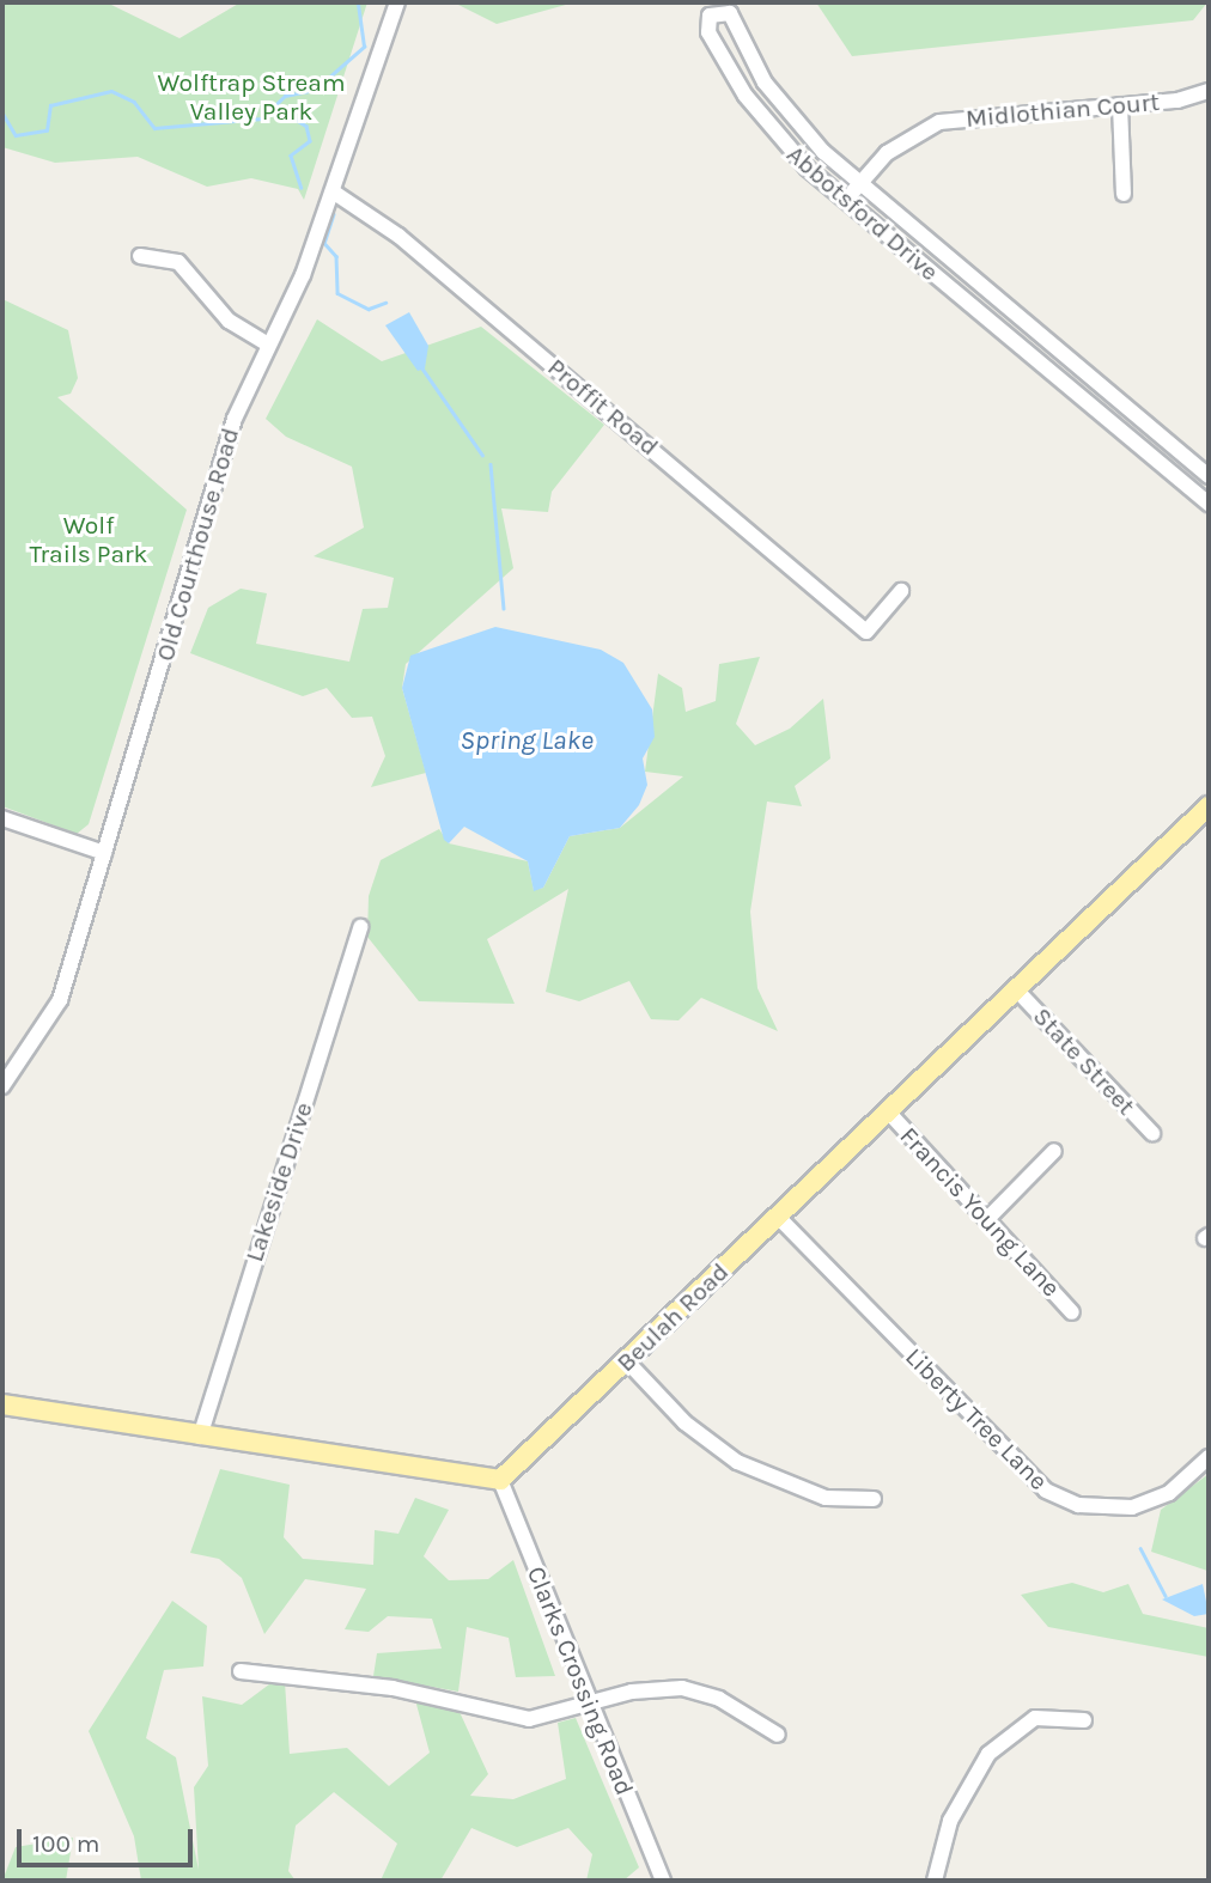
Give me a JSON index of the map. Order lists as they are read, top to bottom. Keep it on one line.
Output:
{"streets":{"main road":["Beulah Road"],"street":["Midlothian Court","Abbotsford Drive","Proffit Road","Old Courthouse Road","State Street","Lakeside Drive","Francis Young Lane","Liberty Tree Lane","Clarks Crossing Road"]},"crossings":[["Midlothian Court","Abbotsford Drive"],["Proffit Road","Old Courthouse Road"],["State Street","Beulah Road"],["Francis Young Lane","Beulah Road"],["Beulah Road","Liberty Tree Lane"],["Beulah Road","Clarks Crossing Road"]],"water":["Spring Lake"],"parks":["Wolftrap Stream Valley Park","Wolf Trails Park"],"scale_bar":"100 m"}
